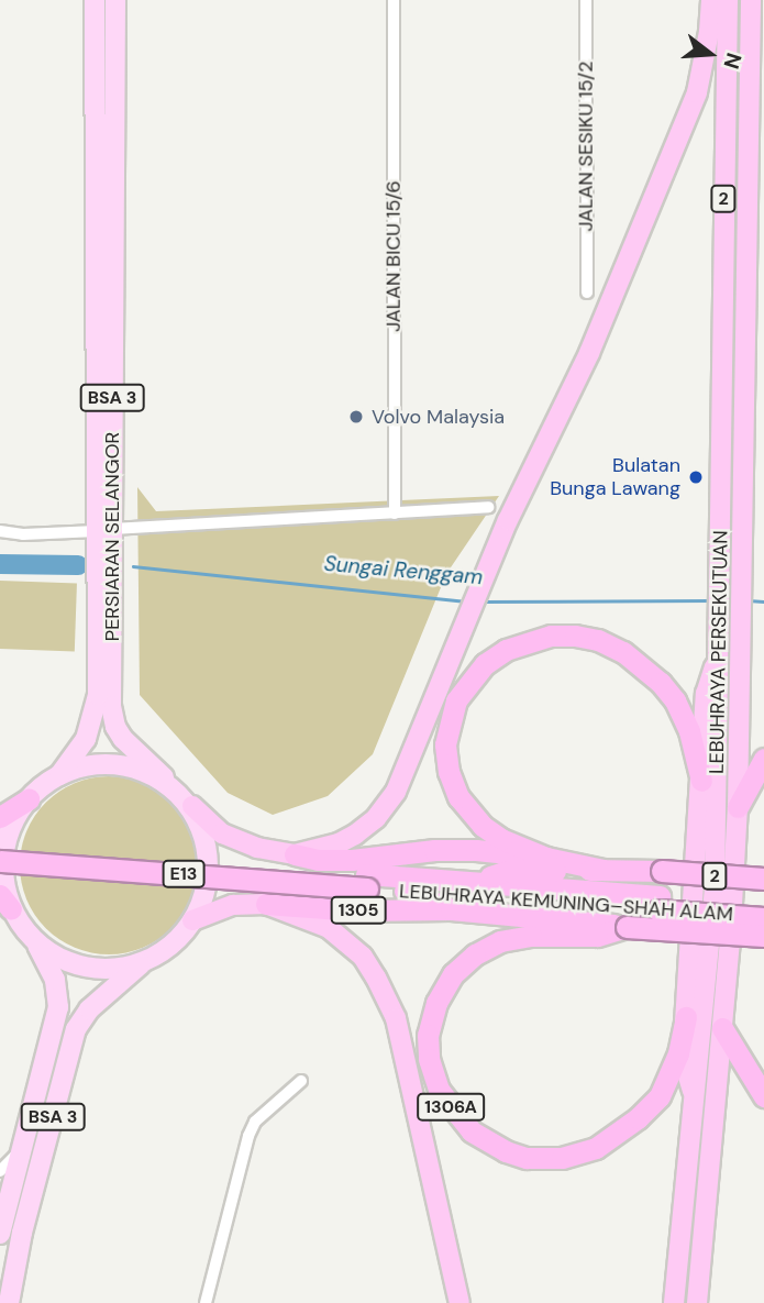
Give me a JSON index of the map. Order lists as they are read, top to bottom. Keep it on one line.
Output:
{"streets":{"highway":["2","LEBUHRAYA PERSEKUTUAN","E13","LEBUHRAYA KEMUNING–SHAH ALAM","1305","1306A"],"main road":["BSA 3","PERSIARAN SELANGOR"],"street":["JALAN SESIKU 15/2","JALAN BICU 15/6"]},"crossings":[["BSA 3","PERSIARAN SELANGOR"]],"water":["Sungai Renggam"],"places":["Volvo Malaysia","Bulatan Bunga Lawang"],"north":"right"}
